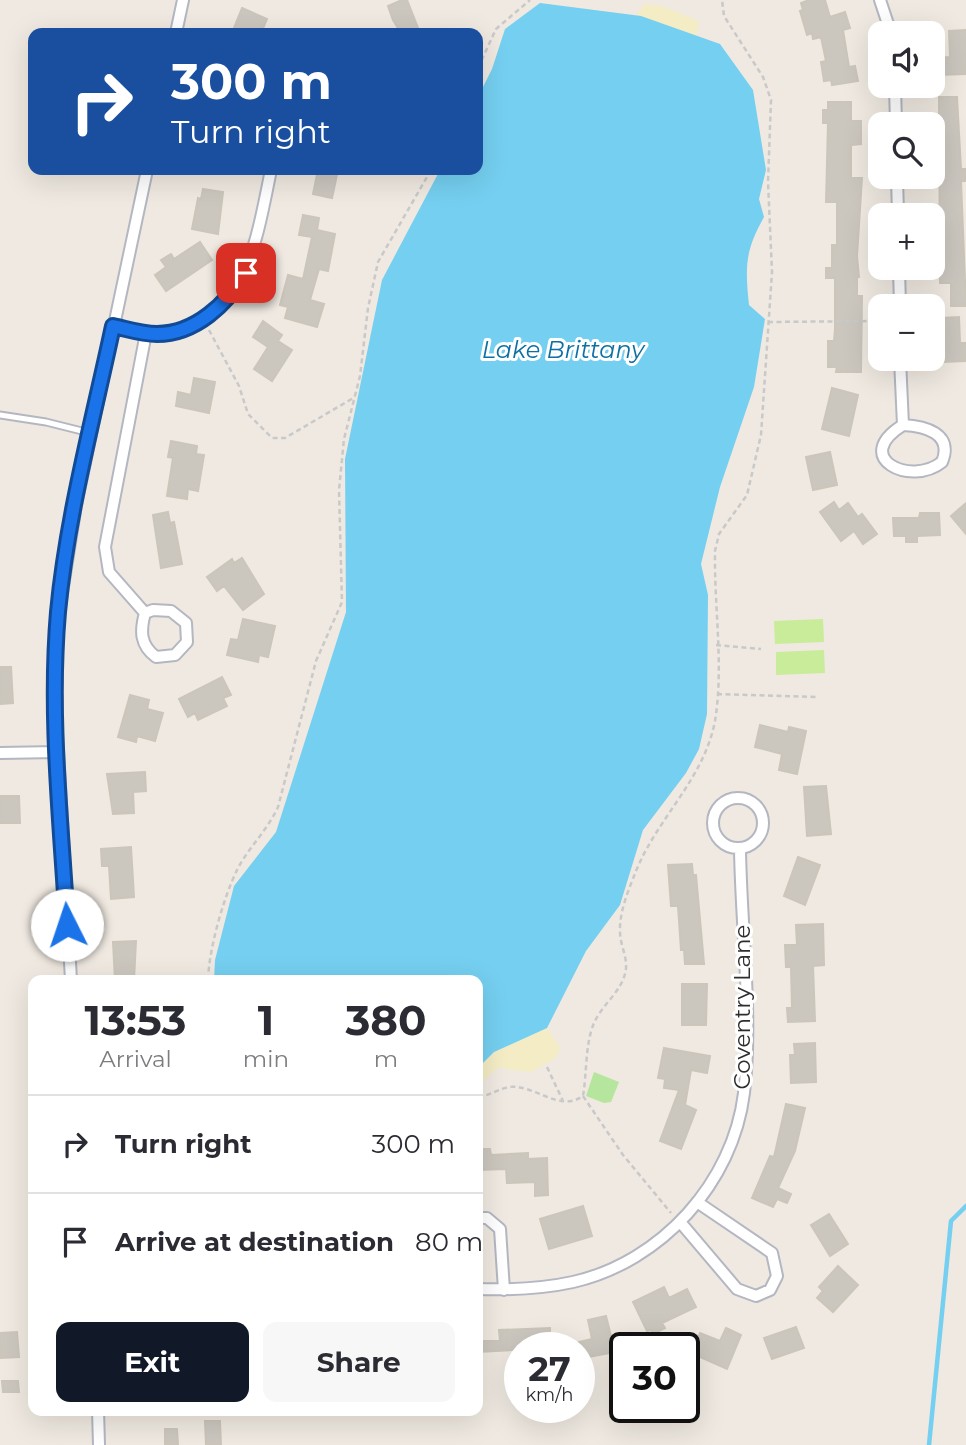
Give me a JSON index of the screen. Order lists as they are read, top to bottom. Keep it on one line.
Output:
{"streets":{"street":["Coventry Lane"]},"water":["Lake Brittany"],"page":{"map_buttons":["+","−"],"turn":["300 m","Turn right"],"eta":["13:53","Arrival","1","min","380","m"],"list":[{"name":"Turn right","value":"300 m"},{"name":"Arrive at destination","value":"80 m"}],"buttons":["Exit","Share"],"speed":"27 km/h","limit":"30"}}
